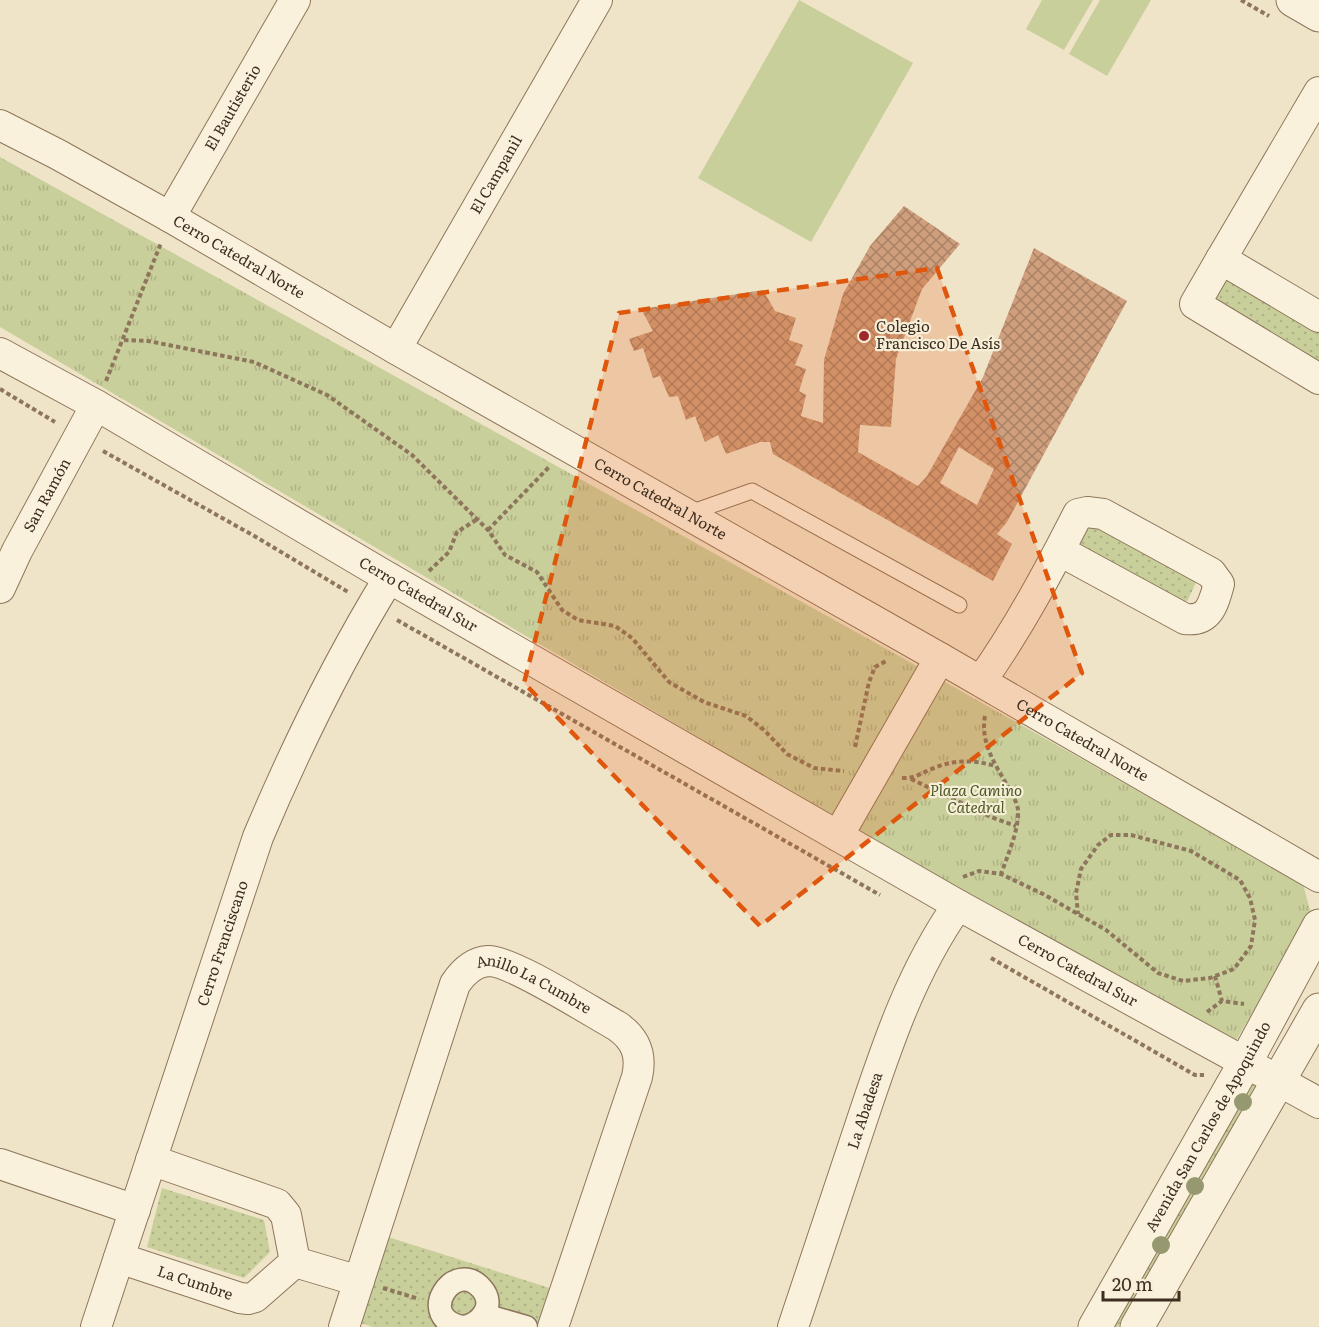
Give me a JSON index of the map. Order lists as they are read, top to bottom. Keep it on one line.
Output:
{"streets":{"street":["El Bautisterio","El Campanil","Cerro Catedral Norte","San Ramón","Cerro Catedral Sur","Cerro Franciscano","Anillo La Cumbre","La Abadesa","Avenida San Carlos de Apoquindo","La Cumbre"]},"crossings":[["El Bautisterio","Cerro Catedral Norte"],["El Campanil","Cerro Catedral Norte"],["San Ramón","Cerro Catedral Sur"],["Cerro Catedral Sur","Cerro Franciscano"],["Cerro Catedral Sur","La Abadesa"],["Cerro Catedral Sur","Avenida San Carlos de Apoquindo"],["Cerro Franciscano","La Cumbre"]],"parks":["Plaza Camino Catedral"],"places":["Colegio Francisco De Asís"],"scale_bar":"20 m"}
